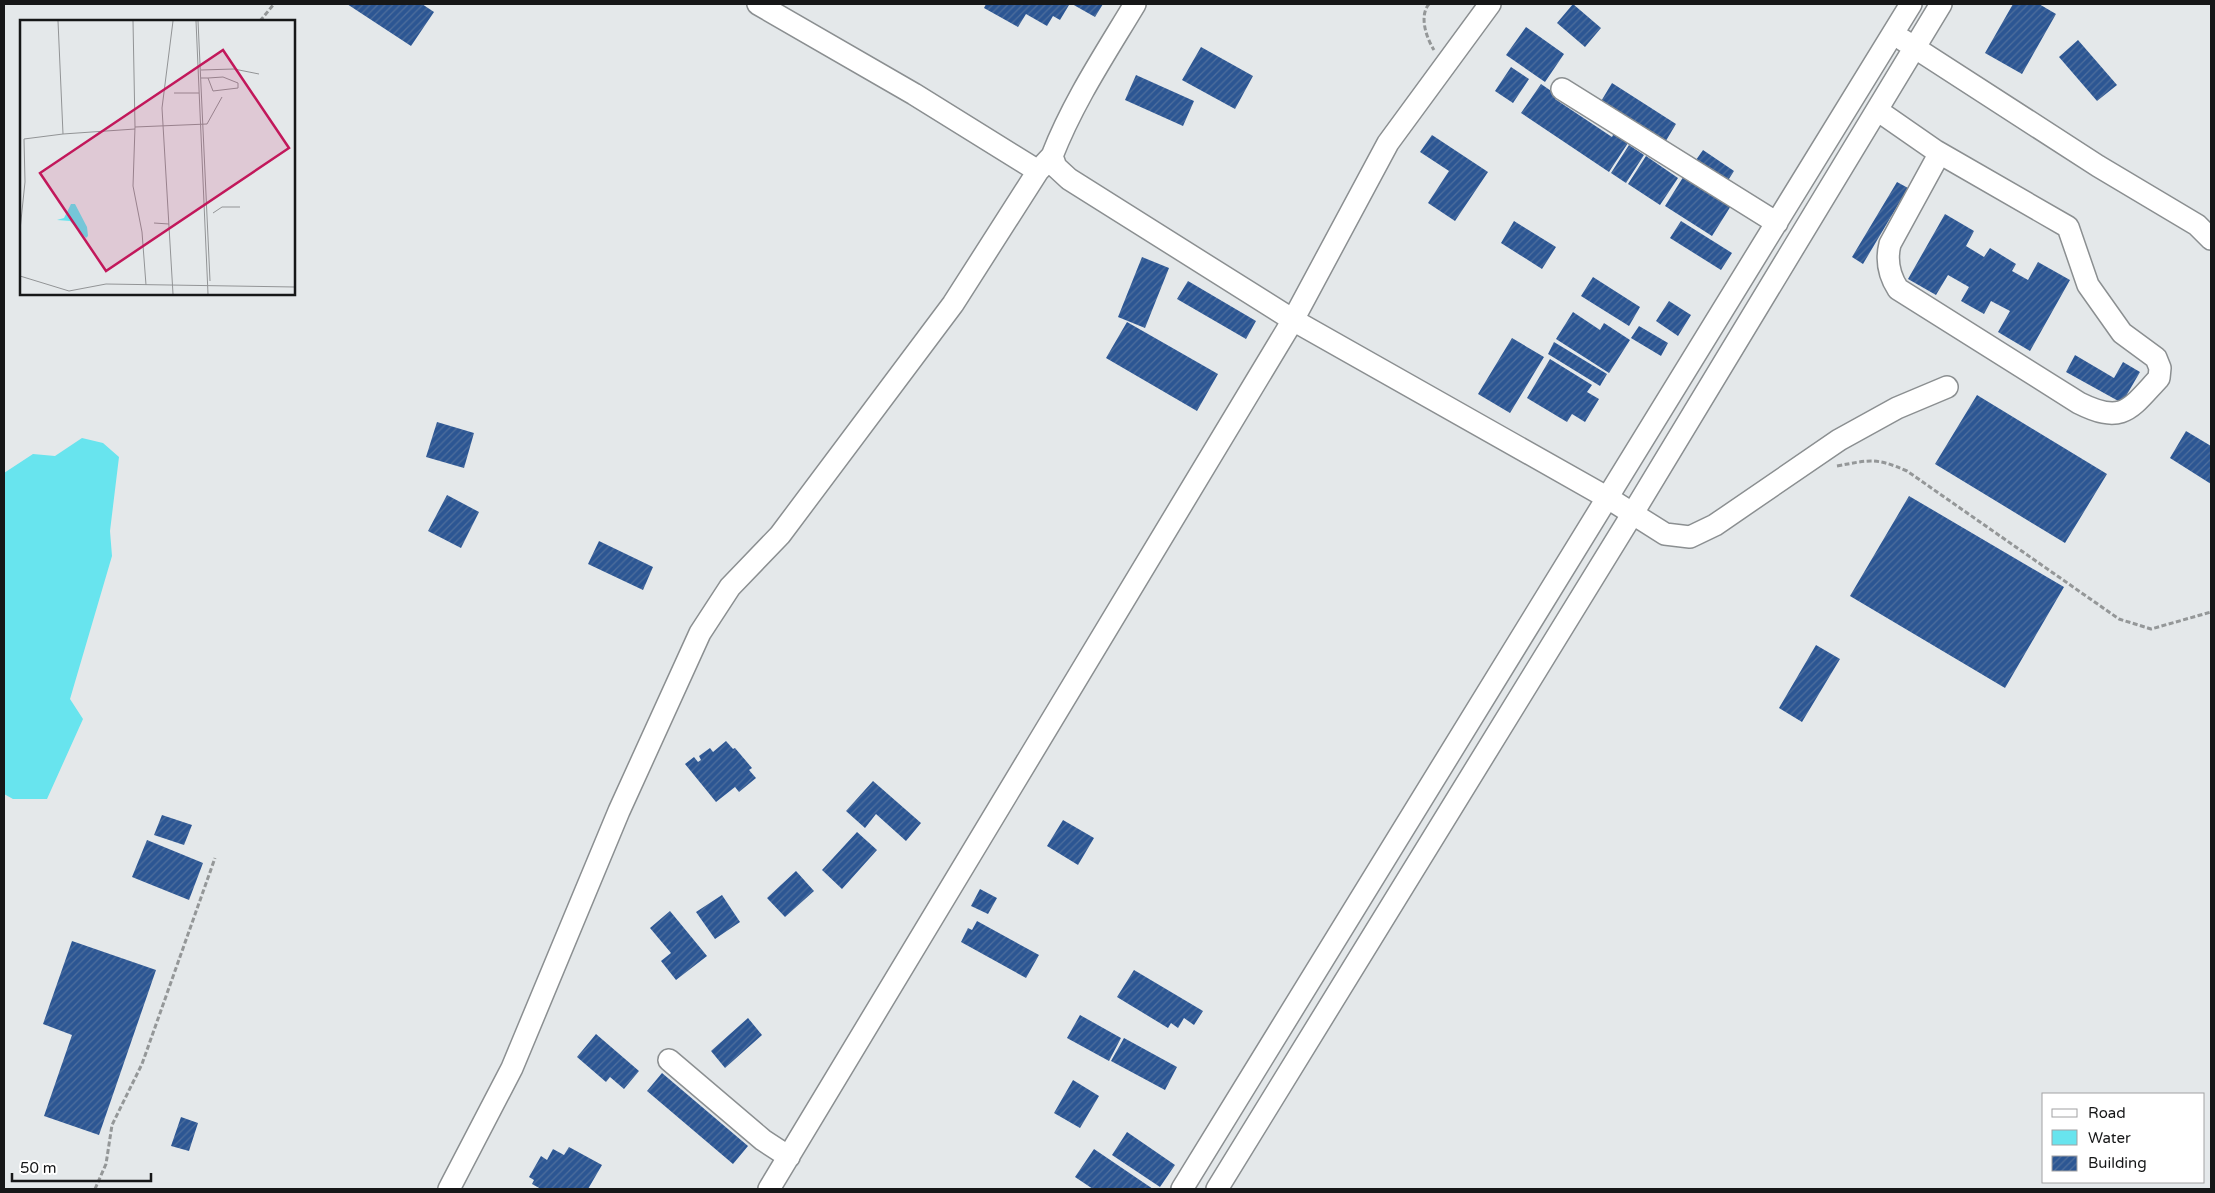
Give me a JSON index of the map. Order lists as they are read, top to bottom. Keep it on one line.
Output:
{"legend":["Road","Water","Building"],"scale_bar":"50 m"}
